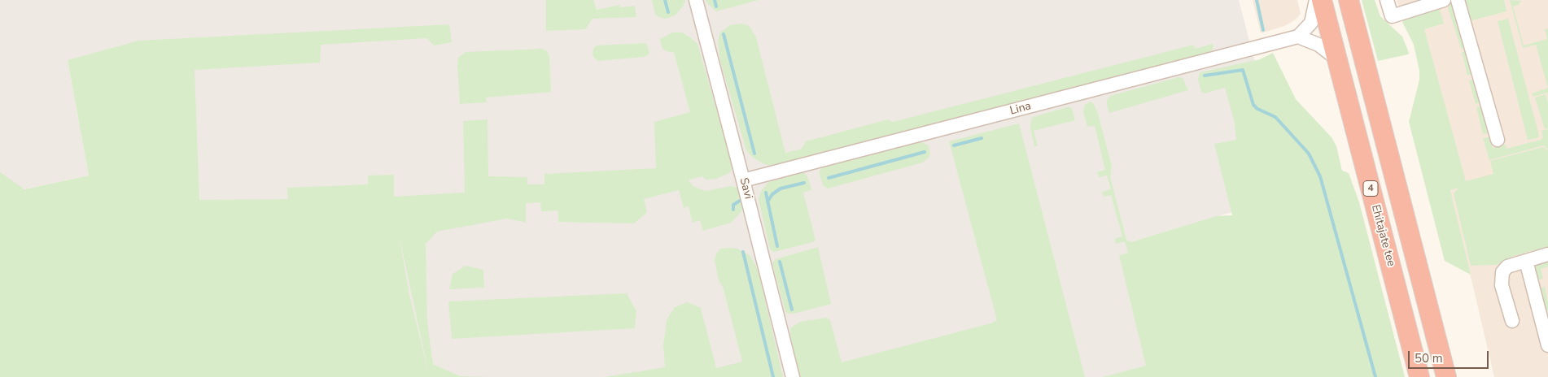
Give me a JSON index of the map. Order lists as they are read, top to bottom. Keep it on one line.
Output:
{"streets":{"highway":["4","Ehitajate tee"],"street":["Lina","Savi"]},"crossings":[["Lina","Savi"]],"scale_bar":"50 m"}
